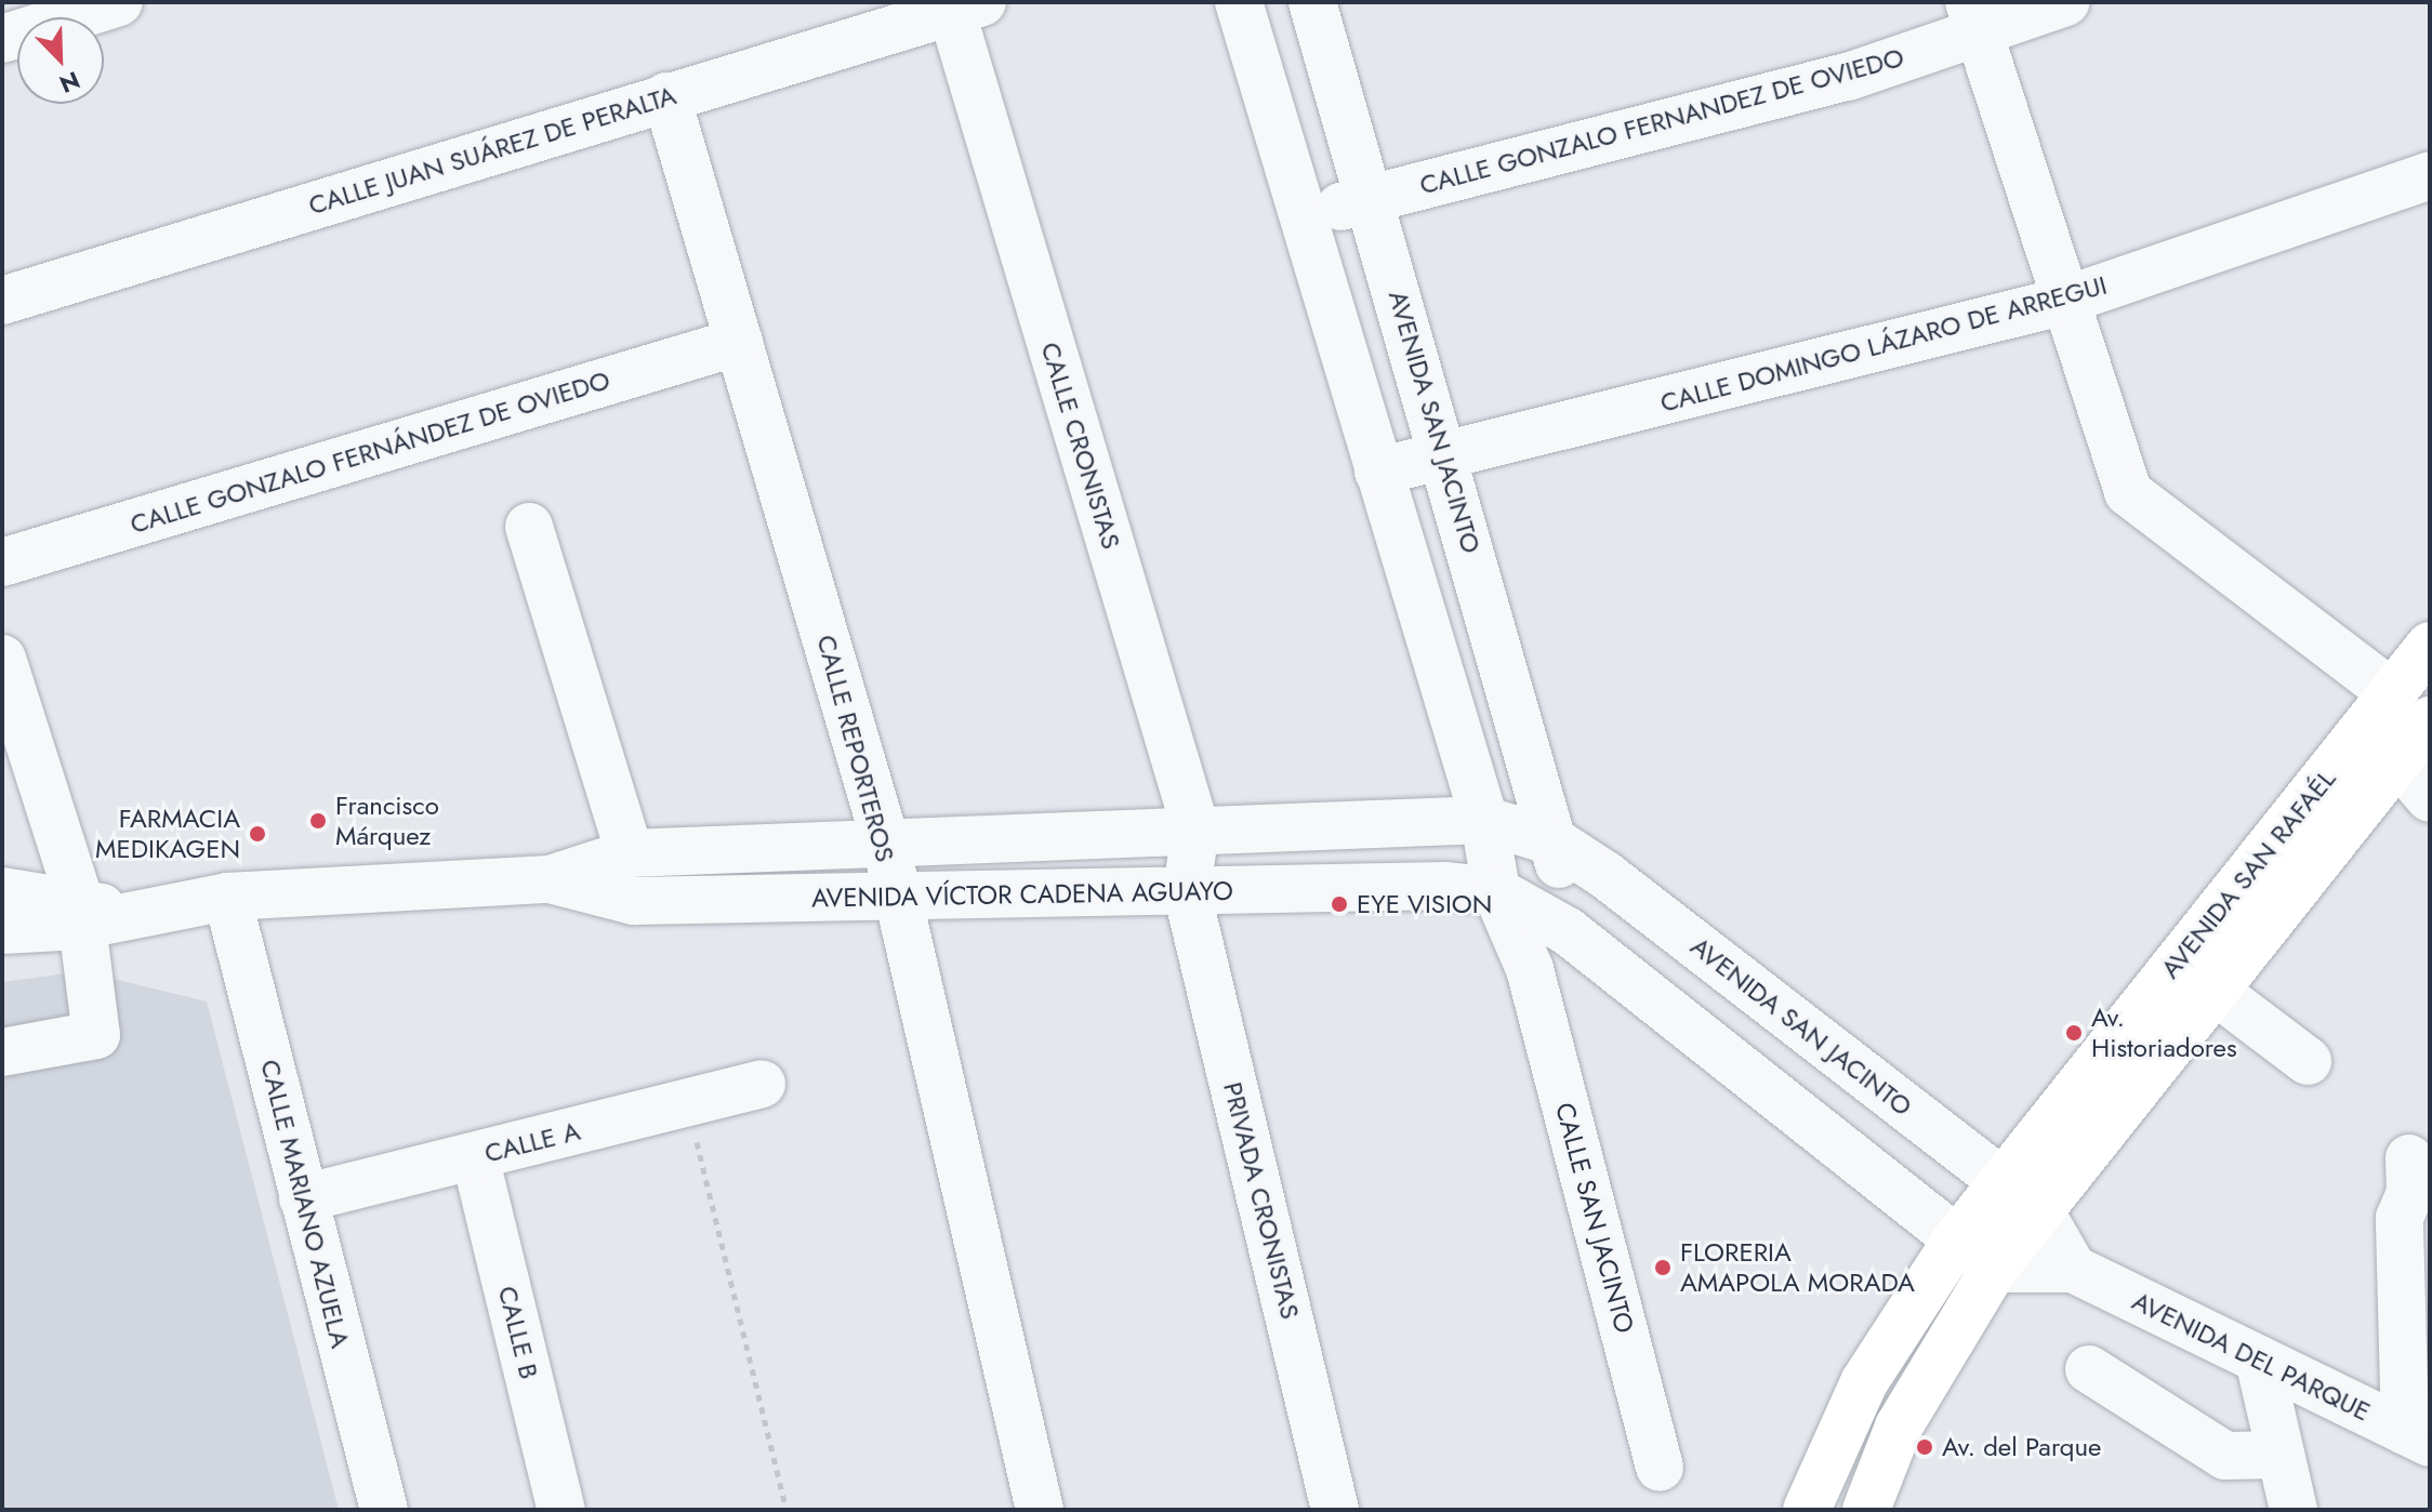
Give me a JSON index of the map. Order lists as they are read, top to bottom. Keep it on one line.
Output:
{"streets":{"main road":["AVENIDA SAN RAFAÉL"],"street":["CALLE GONZALO FERNANDEZ DE OVIEDO","CALLE JUAN SUÁREZ DE PERALTA","CALLE DOMINGO LÁZARO DE ARREGUI","AVENIDA SAN JACINTO","CALLE CRONISTAS","CALLE GONZALO FERNÁNDEZ DE OVIEDO","CALLE REPORTEROS","AVENIDA VÍCTOR CADENA AGUAYO","CALLE A","PRIVADA CRONISTAS","CALLE MARIANO AZUELA","CALLE SAN JACINTO","CALLE B","AVENIDA DEL PARQUE"]},"crossings":[["CALLE GONZALO FERNANDEZ DE OVIEDO","AVENIDA SAN JACINTO"],["CALLE JUAN SUÁREZ DE PERALTA","CALLE CRONISTAS"],["CALLE JUAN SUÁREZ DE PERALTA","CALLE REPORTEROS"],["CALLE DOMINGO LÁZARO DE ARREGUI","AVENIDA SAN JACINTO"],["AVENIDA SAN JACINTO","AVENIDA SAN RAFAÉL"],["AVENIDA SAN JACINTO","AVENIDA VÍCTOR CADENA AGUAYO"],["CALLE CRONISTAS","AVENIDA VÍCTOR CADENA AGUAYO"],["CALLE CRONISTAS","PRIVADA CRONISTAS"],["CALLE GONZALO FERNÁNDEZ DE OVIEDO","CALLE REPORTEROS"],["CALLE REPORTEROS","AVENIDA VÍCTOR CADENA AGUAYO"],["AVENIDA VÍCTOR CADENA AGUAYO","PRIVADA CRONISTAS"],["AVENIDA VÍCTOR CADENA AGUAYO","CALLE MARIANO AZUELA"],["AVENIDA VÍCTOR CADENA AGUAYO","CALLE SAN JACINTO"],["CALLE A","CALLE MARIANO AZUELA"],["CALLE A","CALLE B"]],"places":["Francisco Márquez","FARMACIA MEDIKAGEN","EYE VISION","Av. Historiadores","FLORERIA AMAPOLA MORADA","Av. del Parque"],"north":"bottom right"}
